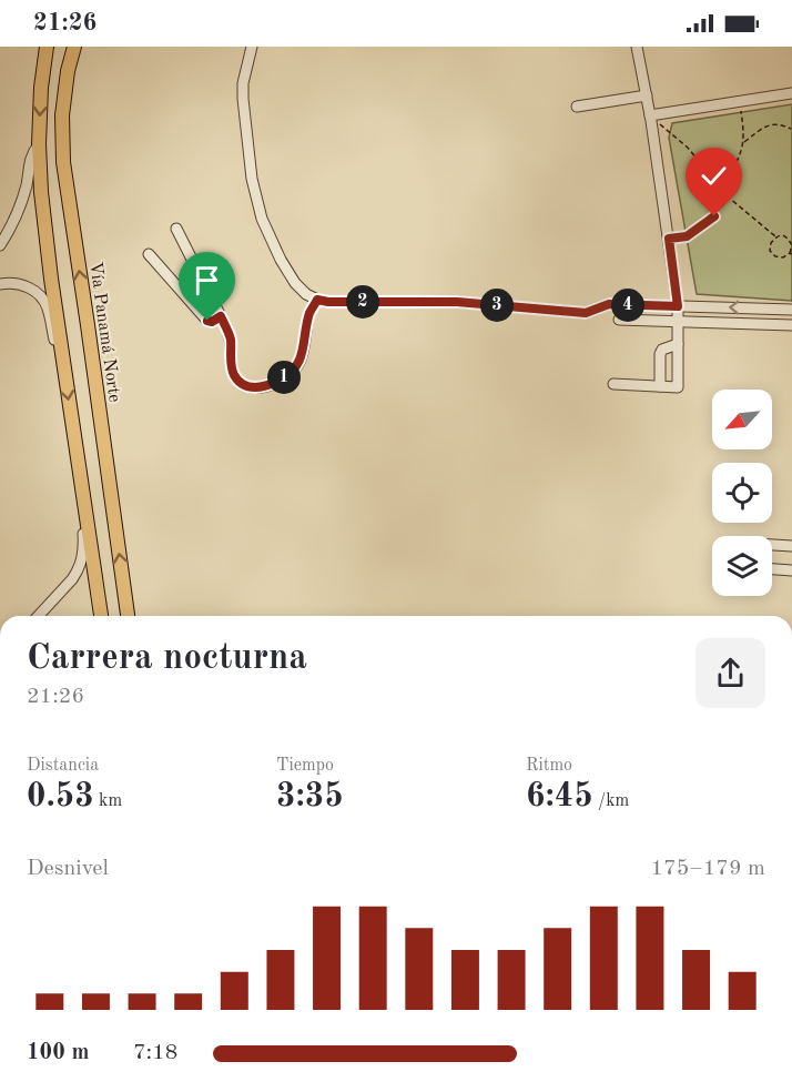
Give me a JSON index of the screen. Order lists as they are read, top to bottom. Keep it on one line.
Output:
{"streets":{"main road":["Vía Panamá Norte"]},"north":"bottom left","page":{"status":"21:26","pins":["2","3","4","1"],"heading":["Carrera nocturna","21:26"],"stats":[["Distancia","0.53 km"],["Tiempo","3:35"],["Ritmo","6:45 /km"]],"chart":["Desnivel","175–179 m"],"list":[{"name":"100 m","note":"7:18"}]}}
